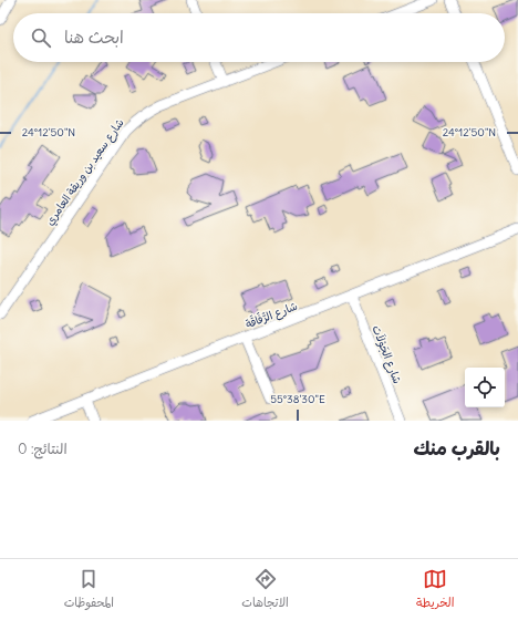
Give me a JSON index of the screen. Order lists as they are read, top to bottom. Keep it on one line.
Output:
{"streets":{"street":["شارع سعيد بن وريقة العامري","شارع الرُّفَاقَة","شارع الجَوْلاَت"]},"crossings":[["شارع الرُّفَاقَة","شارع الجَوْلاَت"]],"page":{"search":"ابحث هنا","heading":["بالقرب منك","النتائج: 0"],"nav":["الخريطة","الاتجاهات","المحفوظات"]},"coordinates":["24°12'50\"N","55°38'30\"E"]}
